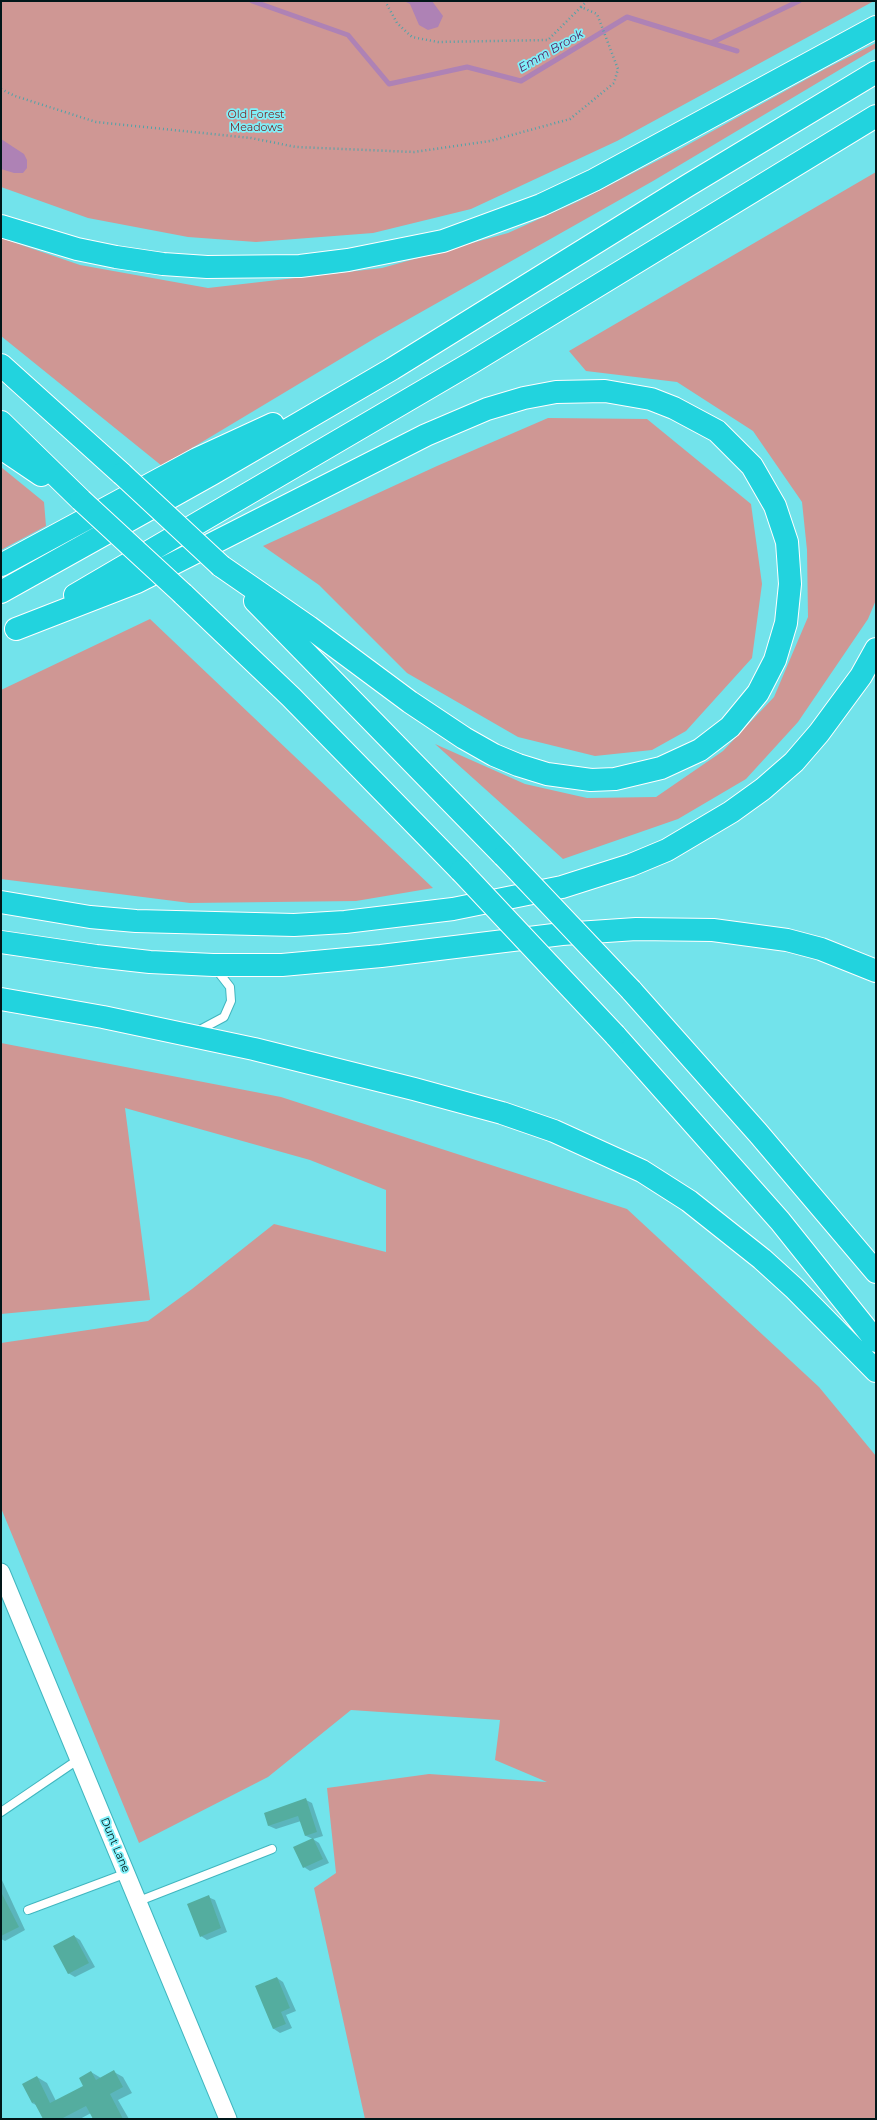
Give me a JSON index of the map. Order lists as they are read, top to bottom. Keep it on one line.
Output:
{"streets":{"street":["Dunt Lane"]},"water":["Emm Brook"],"parks":["Old Forest Meadows"]}
